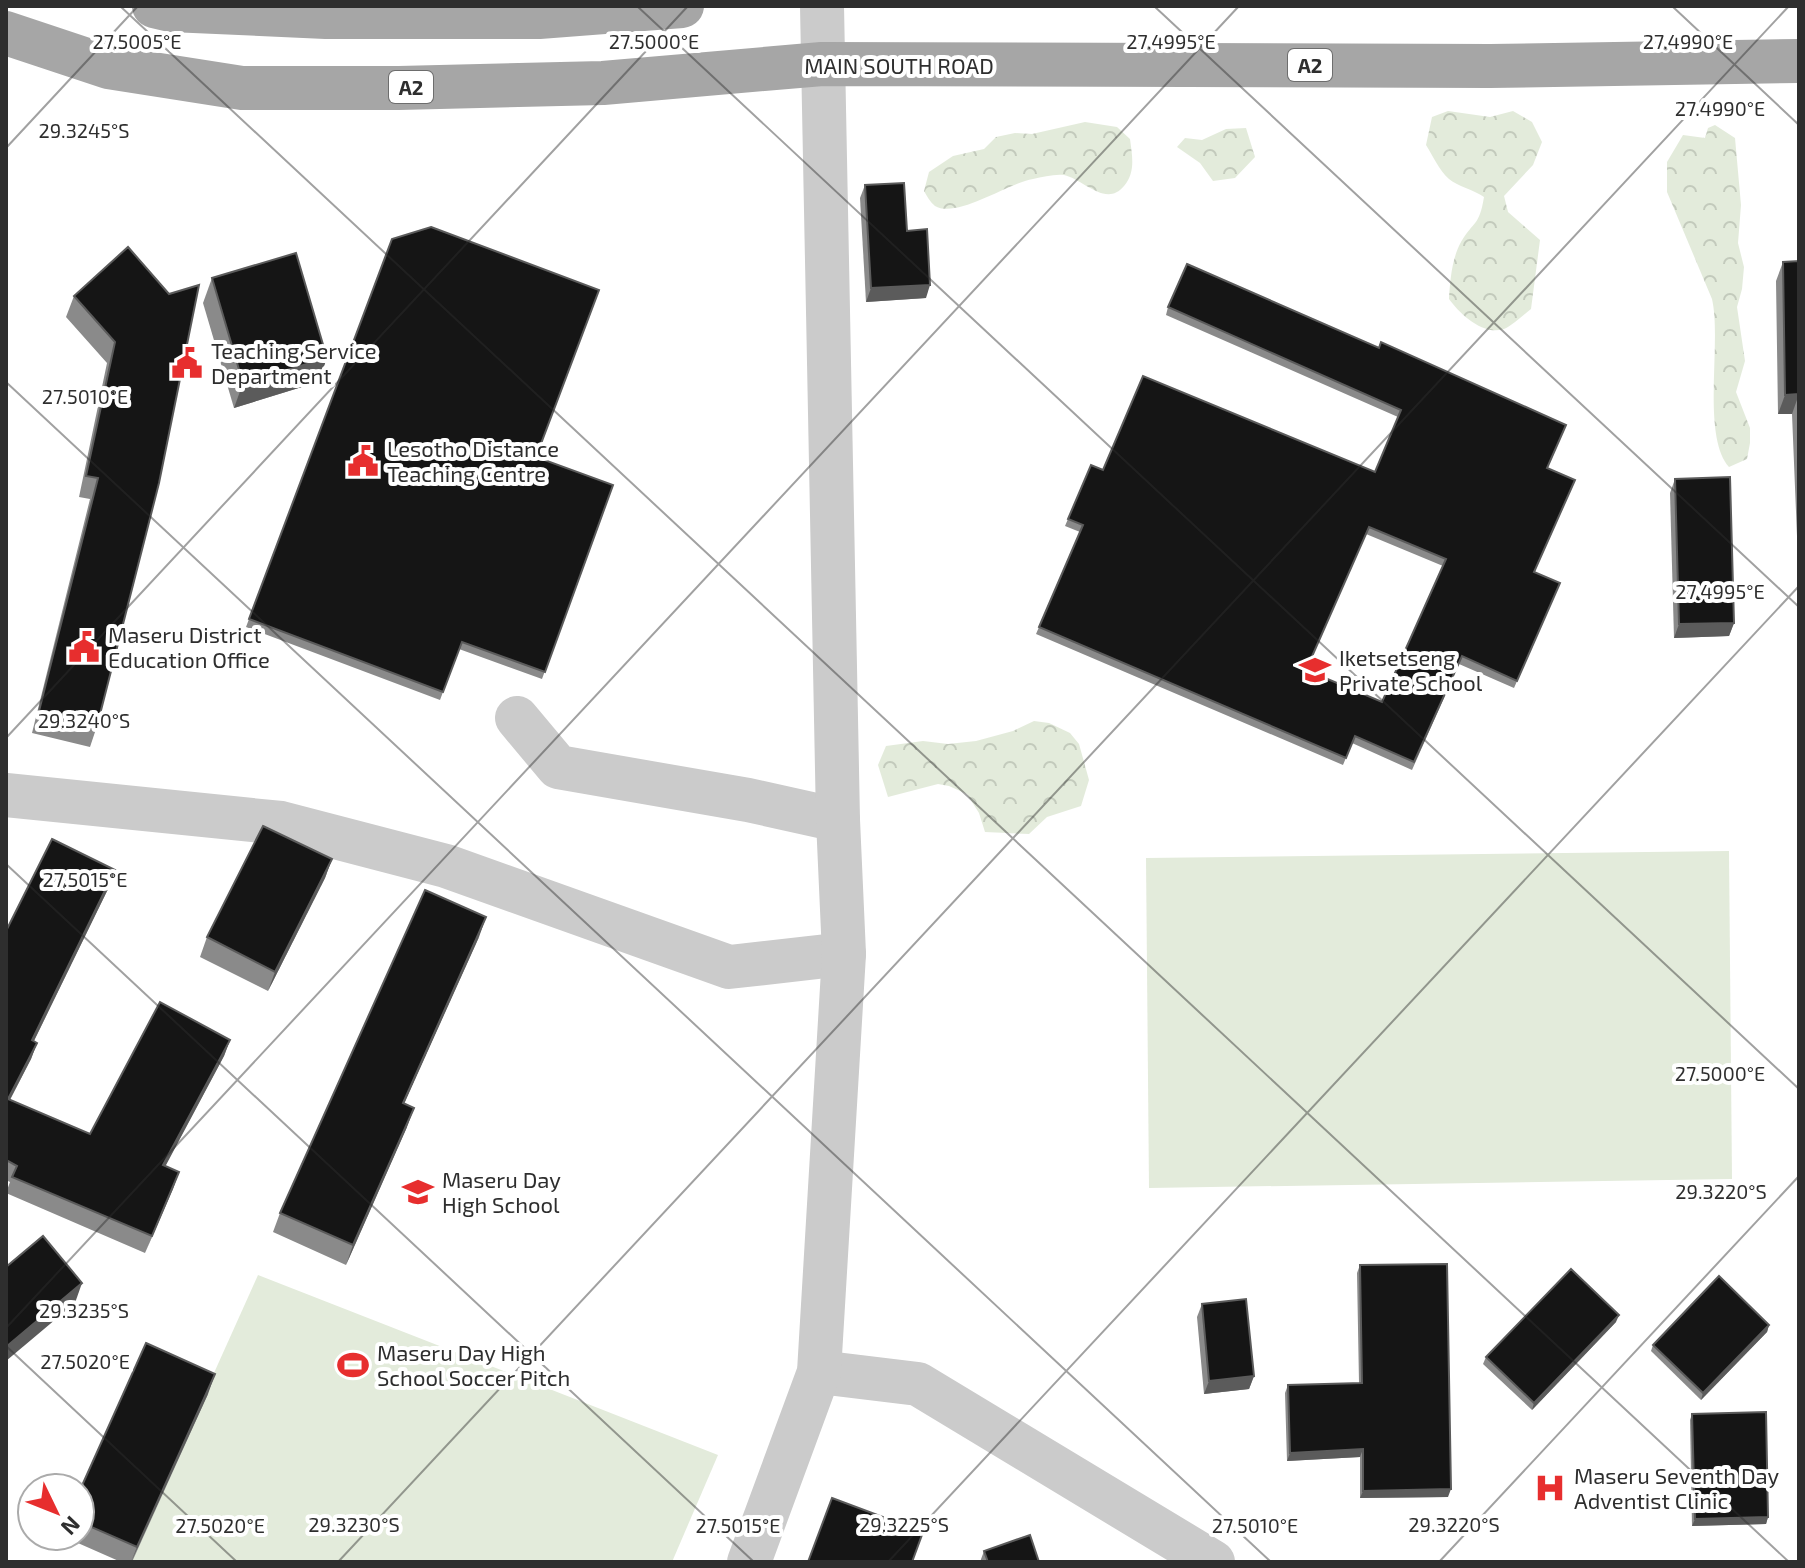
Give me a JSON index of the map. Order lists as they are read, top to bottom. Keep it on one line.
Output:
{"streets":{"main road":["MAIN SOUTH ROAD","A2"]},"places":{"public building":["Teaching Service Department","Lesotho Distance Teaching Centre","Maseru District Education Office"],"school or university":["Iketsetseng Private School","Maseru Day High School"],"sports":["Maseru Day High School Soccer Pitch"],"hospital":["Maseru Seventh Day Adventist Clinic"]},"north":"bottom right","coordinates":["27.5005°E","27.5000°E","27.4995°E","27.4990°E","29.3245°S","27.5010°E","29.3240°S","27.5015°E","29.3220°S","29.3235°S","27.5020°E","29.3230°S","29.3225°S"]}
